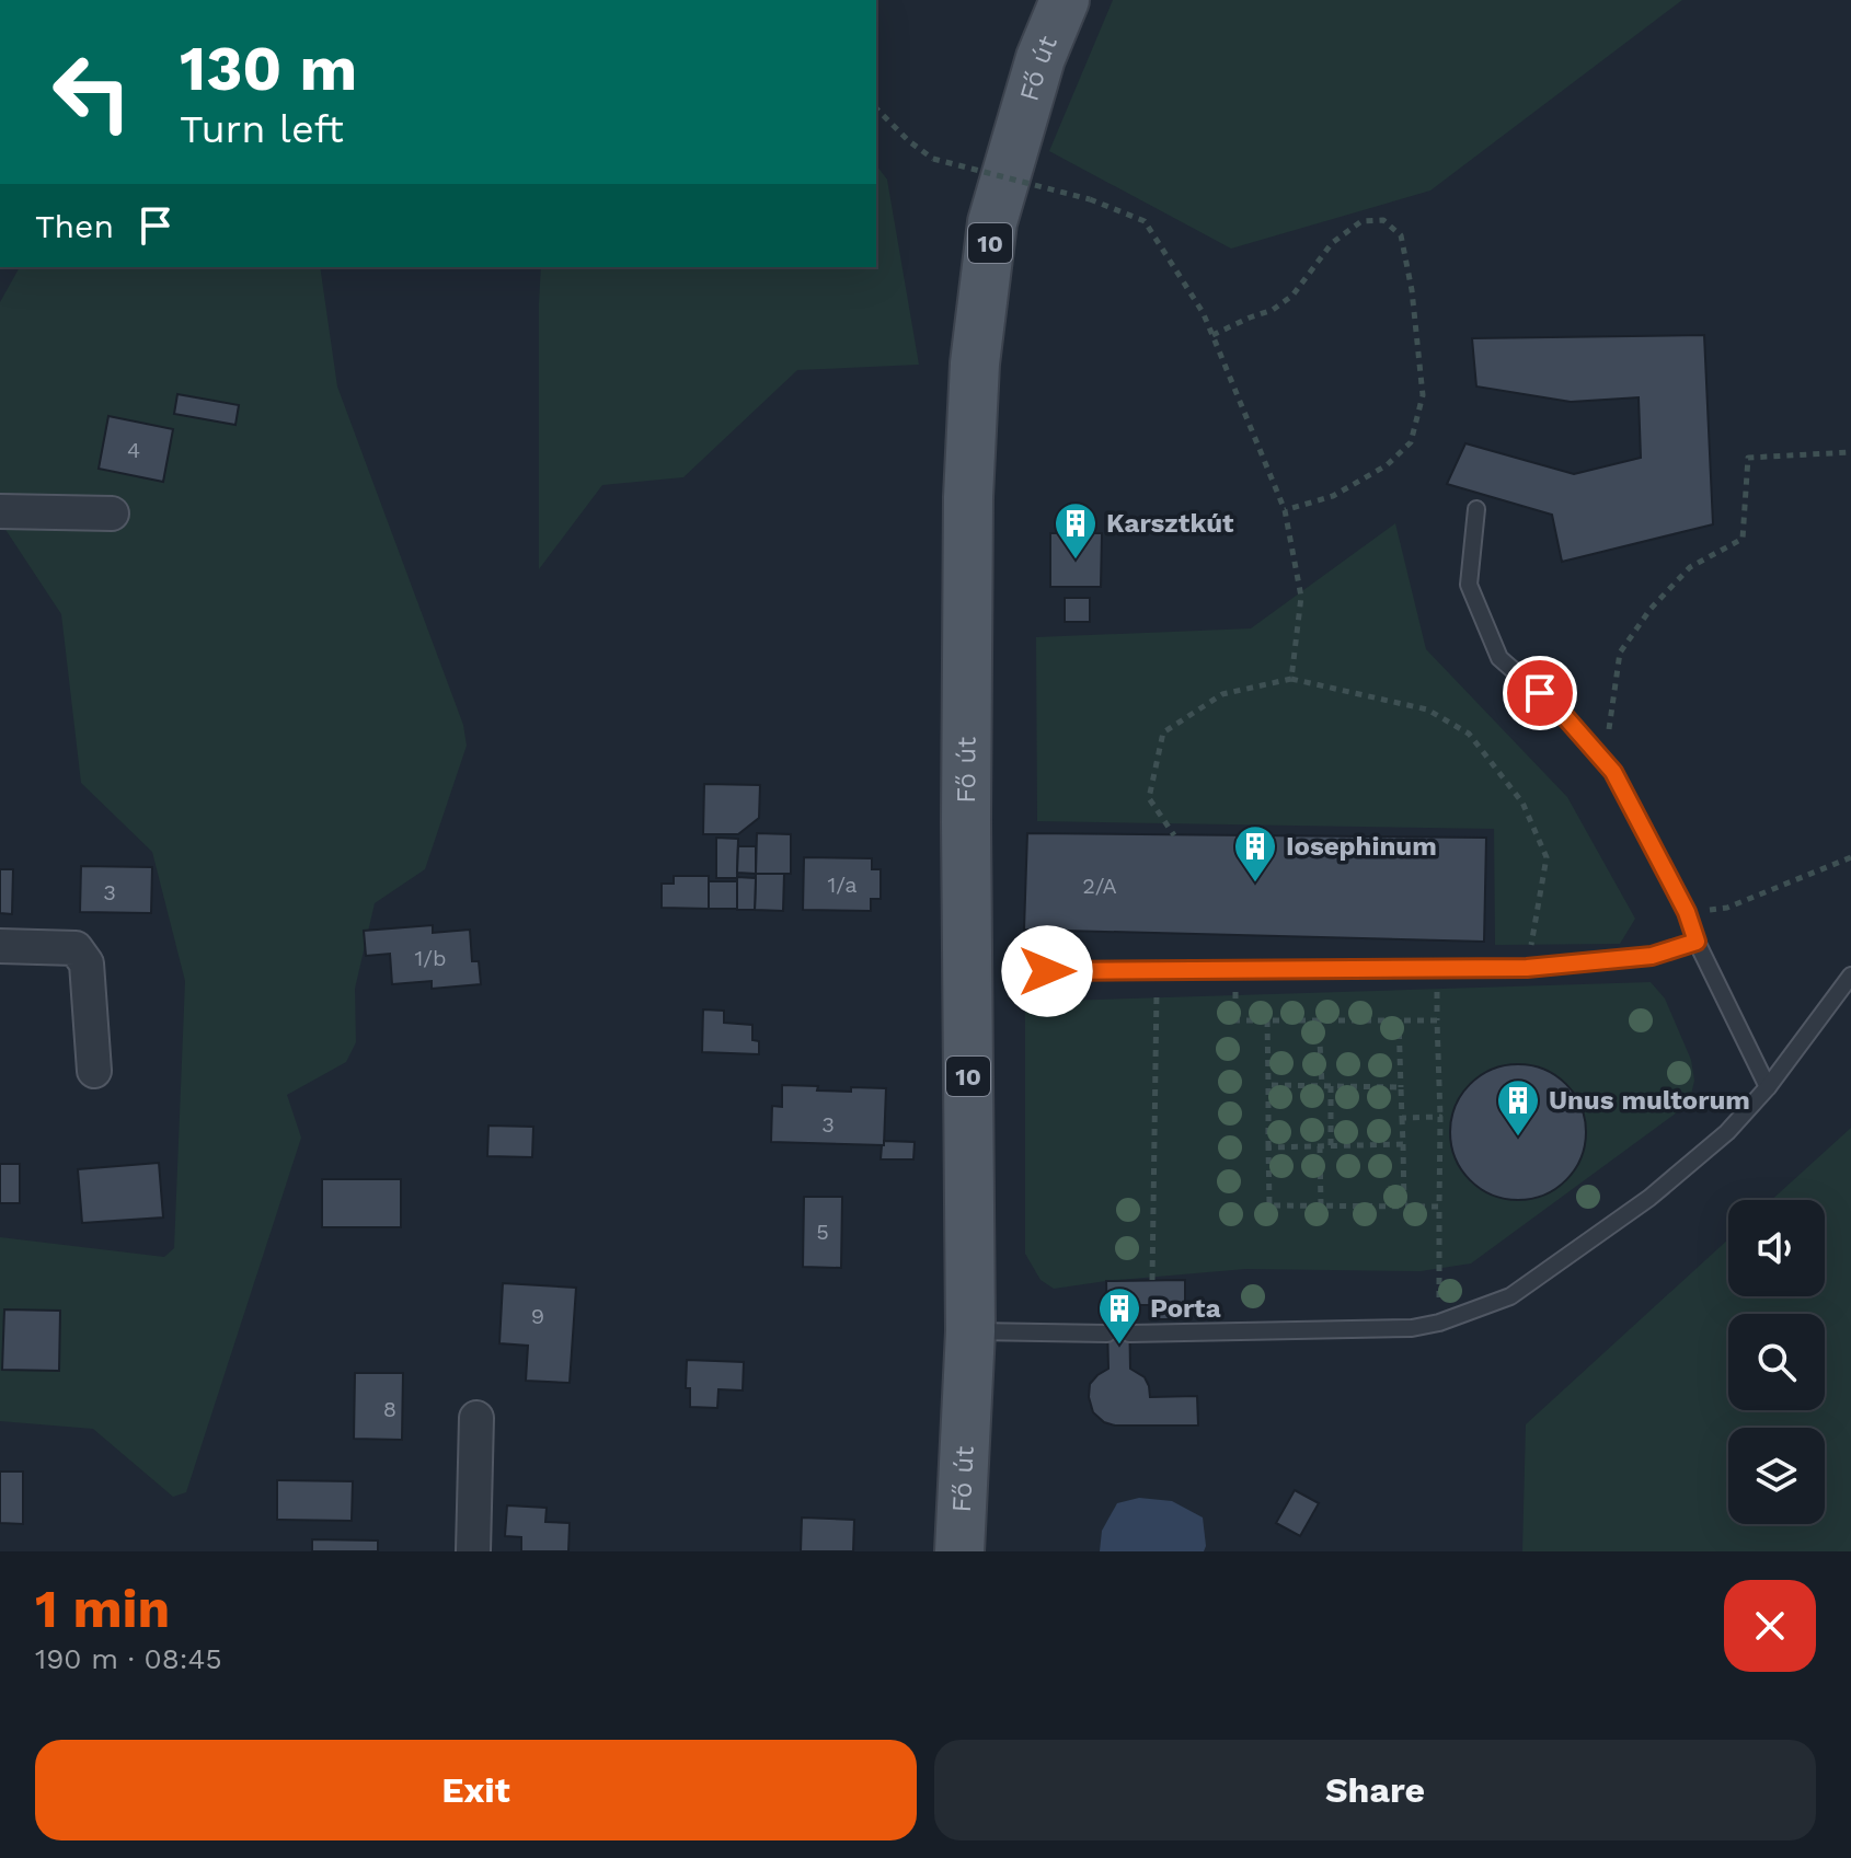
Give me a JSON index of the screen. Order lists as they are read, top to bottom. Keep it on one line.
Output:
{"streets":{"main road":["Fő út","10"]},"places":{"building":["Karsztkút","Iosephinum","Unus multorum","Porta"]},"house_numbers":["4","1/a","2/A","3","1/b","3","5","9","8"],"page":{"turn":["130 m","Turn left"],"then":"Then","heading":["1 min","190 m · 08:45"],"buttons":["Exit","Share"]}}
